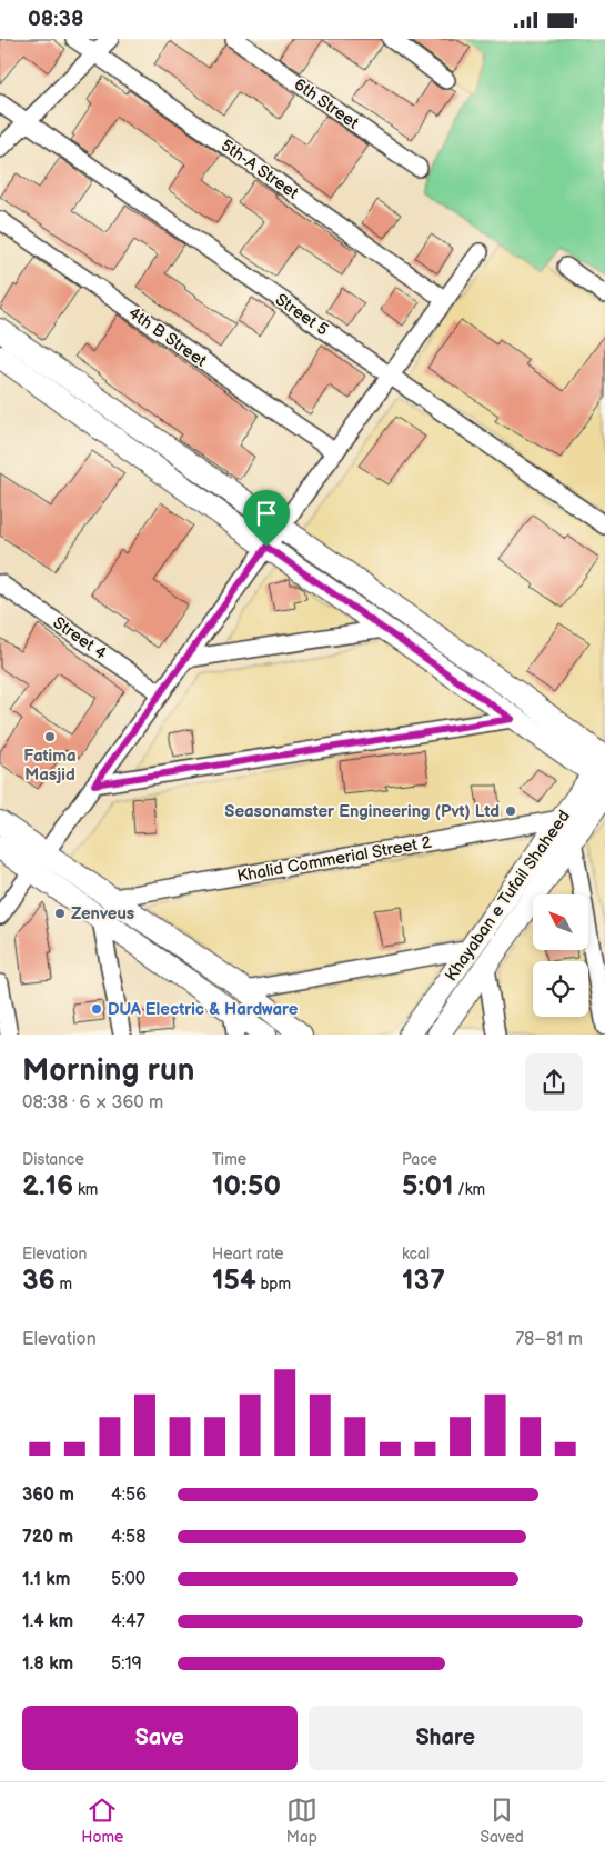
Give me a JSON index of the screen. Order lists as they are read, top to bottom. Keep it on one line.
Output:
{"streets":{"street":["6th Street","5th-A Street","Street 5","4th B Street","Street 4","Khalid Commerial Street 2","Khayaban e Tufail Shaheed"]},"crossings":[["Khalid Commerial Street 2","Khayaban e Tufail Shaheed"]],"places":["Fatima Masjid","Seasonamster Engineering (Pvt) Ltd","Zenveus","DUA Electric & Hardware"],"north":"top left","page":{"status":"08:38","heading":["Morning run","08:38 · 6 × 360 m"],"stats":[["Distance","2.16 km"],["Time","10:50"],["Pace","5:01 /km"],["Elevation","36 m"],["Heart rate","154 bpm"],["kcal","137"]],"chart":["Elevation","78–81 m"],"list":[{"name":"360 m","note":"4:56"},{"name":"720 m","note":"4:58"},{"name":"1.1 km","note":"5:00"},{"name":"1.4 km","note":"4:47"},{"name":"1.8 km","note":"5:19"}],"buttons":["Save","Share"],"tabs":["Home","Map","Saved"]}}
